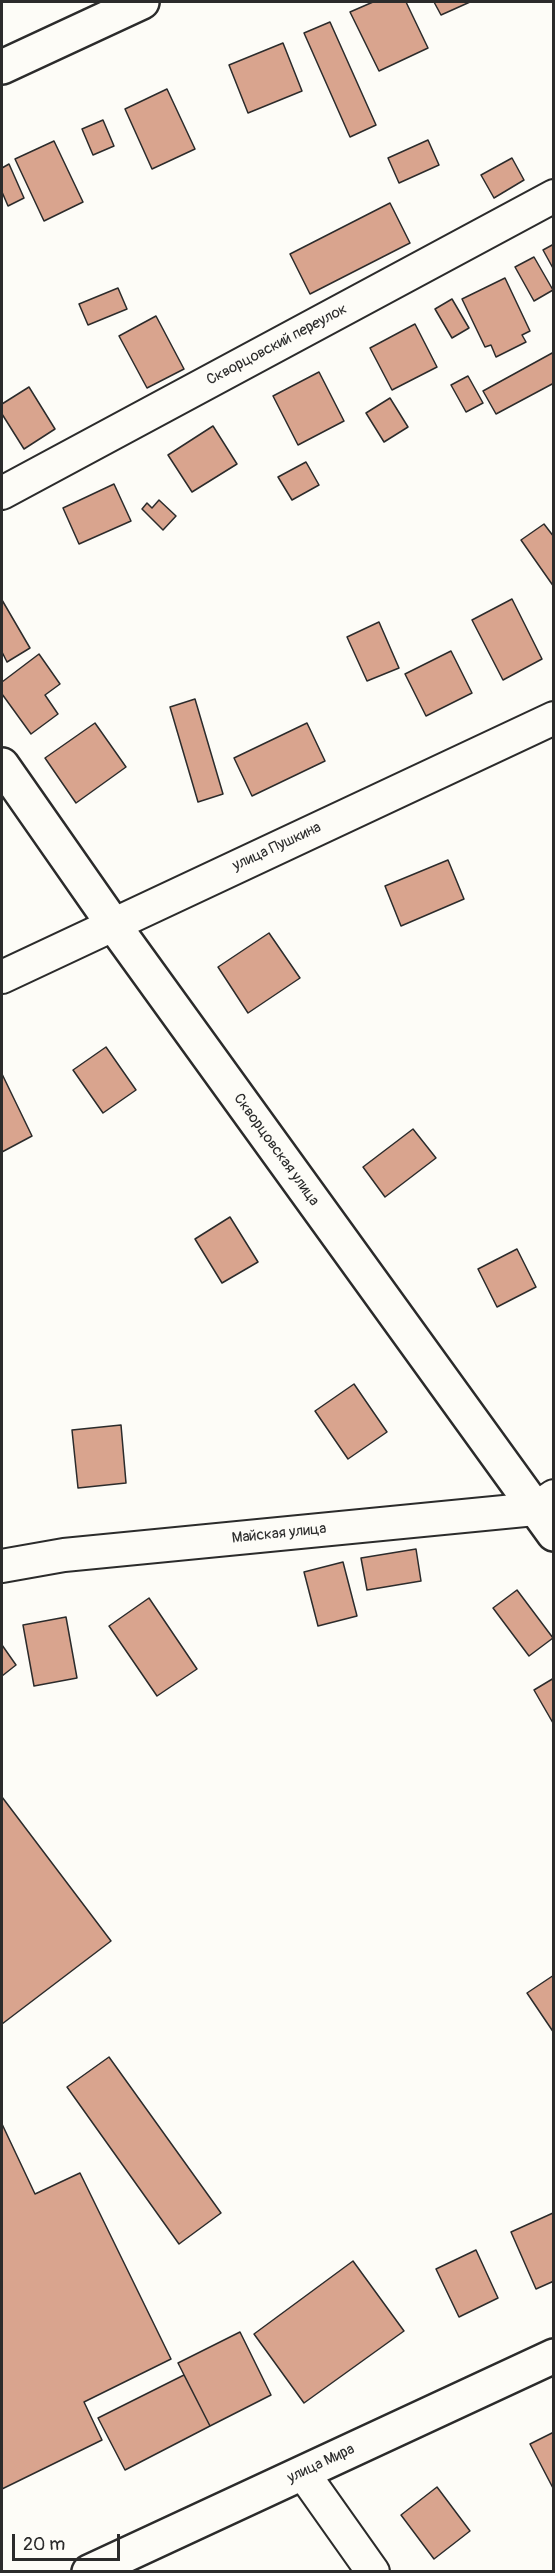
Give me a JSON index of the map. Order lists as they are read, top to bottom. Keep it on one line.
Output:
{"streets":{"street":["Скворцовский переулок","улица Пушкина","Скворцовская улица","Майская улица","улица Мира"]},"crossings":[["улица Пушкина","Скворцовская улица"],["Скворцовская улица","Майская улица"]],"scale_bar":"20 m"}
